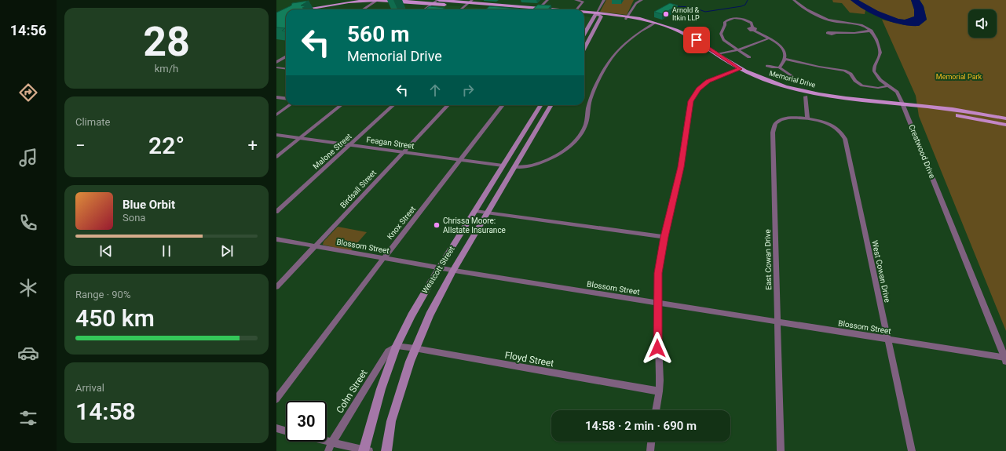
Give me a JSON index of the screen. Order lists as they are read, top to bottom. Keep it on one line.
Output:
{"streets":{"main road":["Memorial Drive","Westcott Street"],"street":["Feagan Street","Malone Street","Crestwood Drive","Birdsall Street","Knox Street","Blossom Street","East Cowan Drive","West Cowan Drive","Floyd Street","Cohn Street"]},"crossings":[["Memorial Drive","Crestwood Drive"],["Feagan Street","Malone Street"],["Feagan Street","Birdsall Street"],["Feagan Street","Knox Street"],["Feagan Street","Westcott Street"],["Crestwood Drive","Blossom Street"],["Birdsall Street","Blossom Street"],["Knox Street","Blossom Street"],["Blossom Street","East Cowan Drive"],["Blossom Street","Westcott Street"],["Blossom Street","West Cowan Drive"],["East Cowan Drive","West Cowan Drive"],["Westcott Street","Floyd Street"],["Westcott Street","Cohn Street"],["Floyd Street","Cohn Street"]],"parks":["Memorial Park"],"places":["Arnold & Itkin LLP","Chrissa Moore: Allstate Insurance"],"page":{"tabs":"14:56","tile":[["28","km/h"],"Climate",["Range · 90%","450 km"],["Arrival","14:58"]],"turn":["560 m","Memorial Drive"],"heat":["−","22°","+"],"song":["Blue Orbit","Sona"],"limit":"30","trip":"14:58 · 2 min · 690 m"}}
